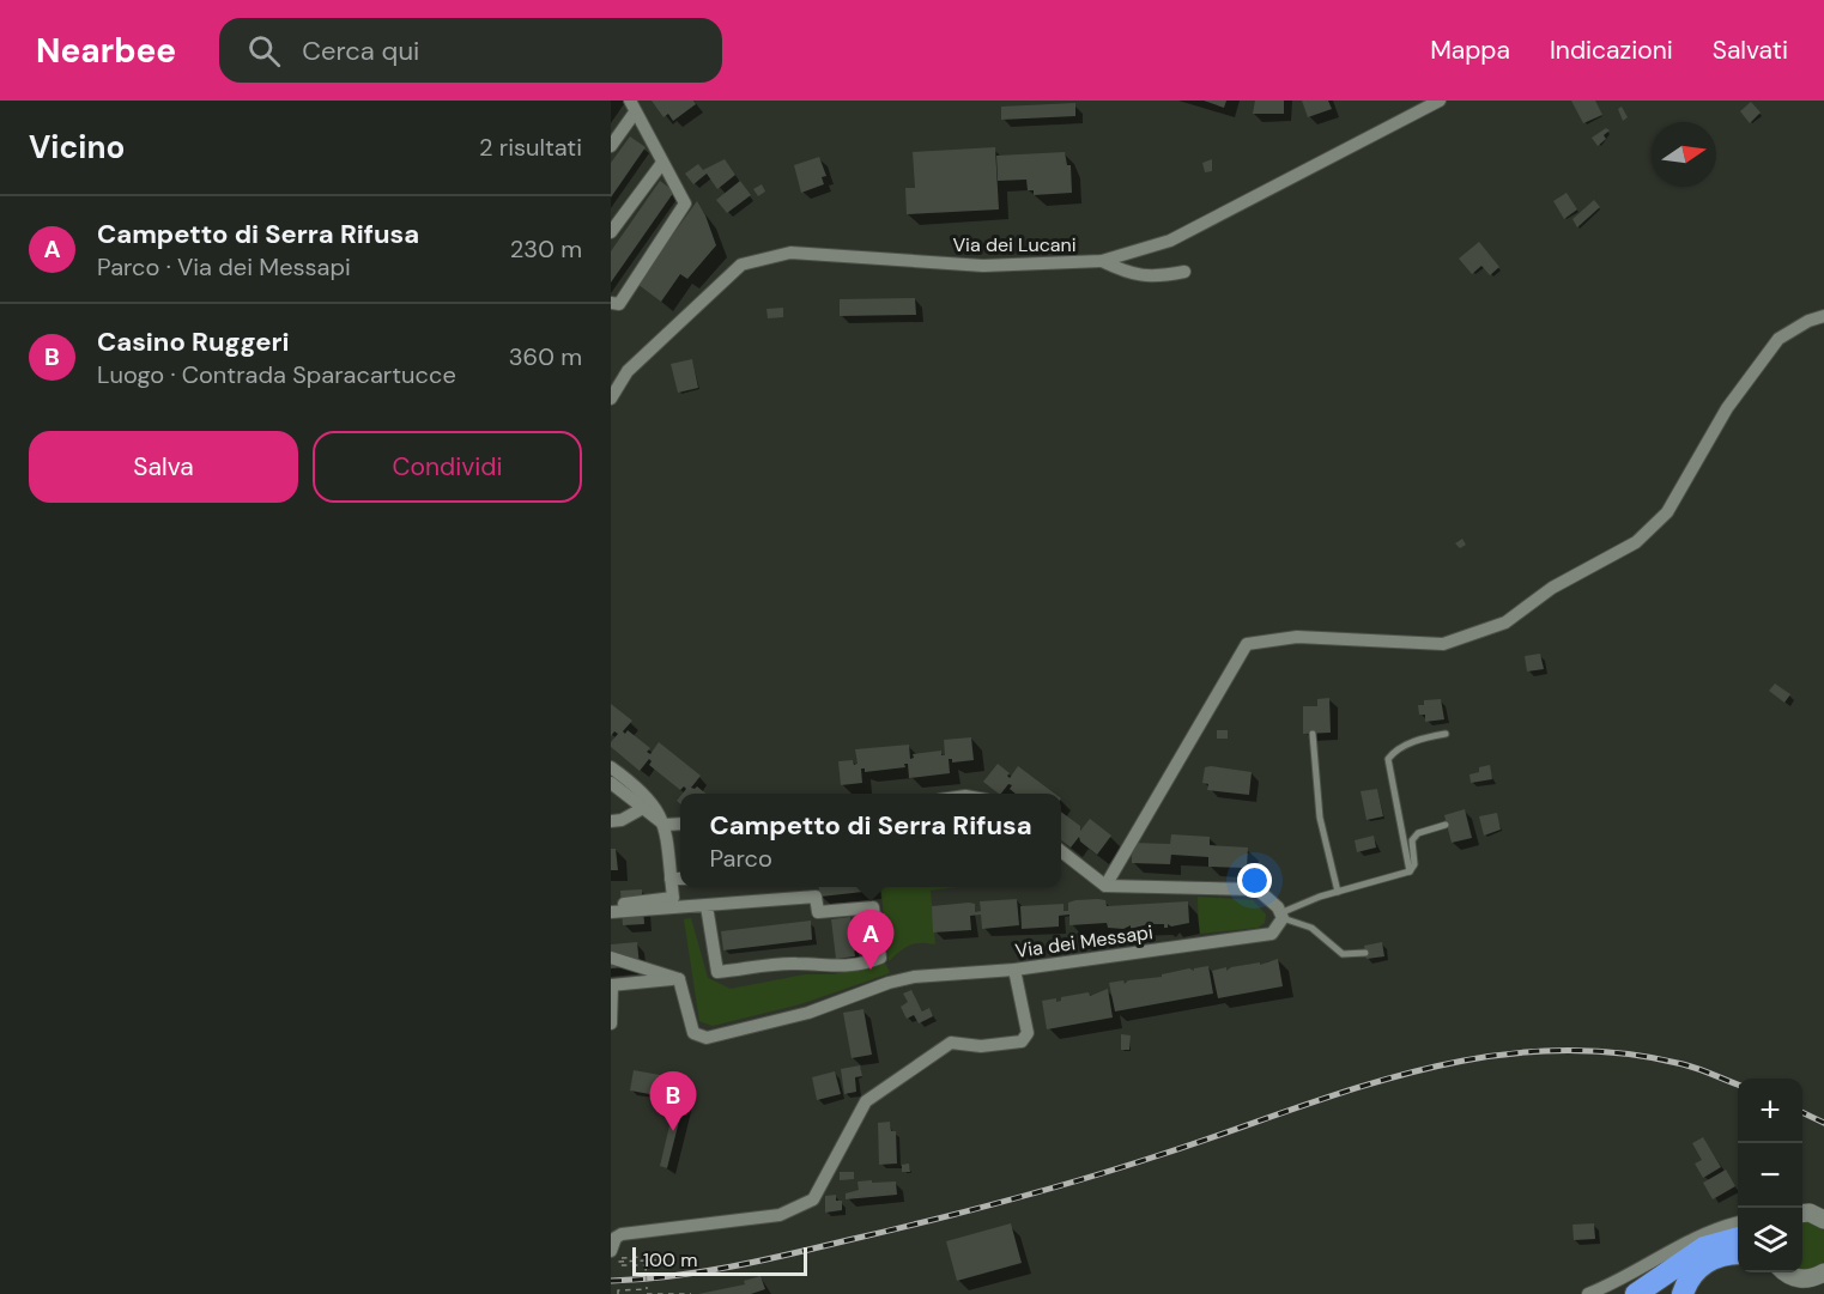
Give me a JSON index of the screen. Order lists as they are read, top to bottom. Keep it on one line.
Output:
{"streets":{"street":["Via dei Lucani","Via dei Messapi"]},"scale_bar":"100 m","north":"right","page":{"header":"Nearbee","search":"Cerca qui","nav":["Mappa","Indicazioni","Salvati"],"heading":["Vicino","2 risultati"],"list":[{"mark":"A","name":"Campetto di Serra Rifusa","note":"Parco · Via dei Messapi","value":"230 m"},{"mark":"B","name":"Casino Ruggeri","note":"Luogo · Contrada Sparacartucce","value":"360 m"}],"buttons":["Salva","Condividi"],"popup":["Campetto di Serra Rifusa","Parco"],"pins":["A","B"],"map_buttons":["+","−"],"scale":"100 m"}}
